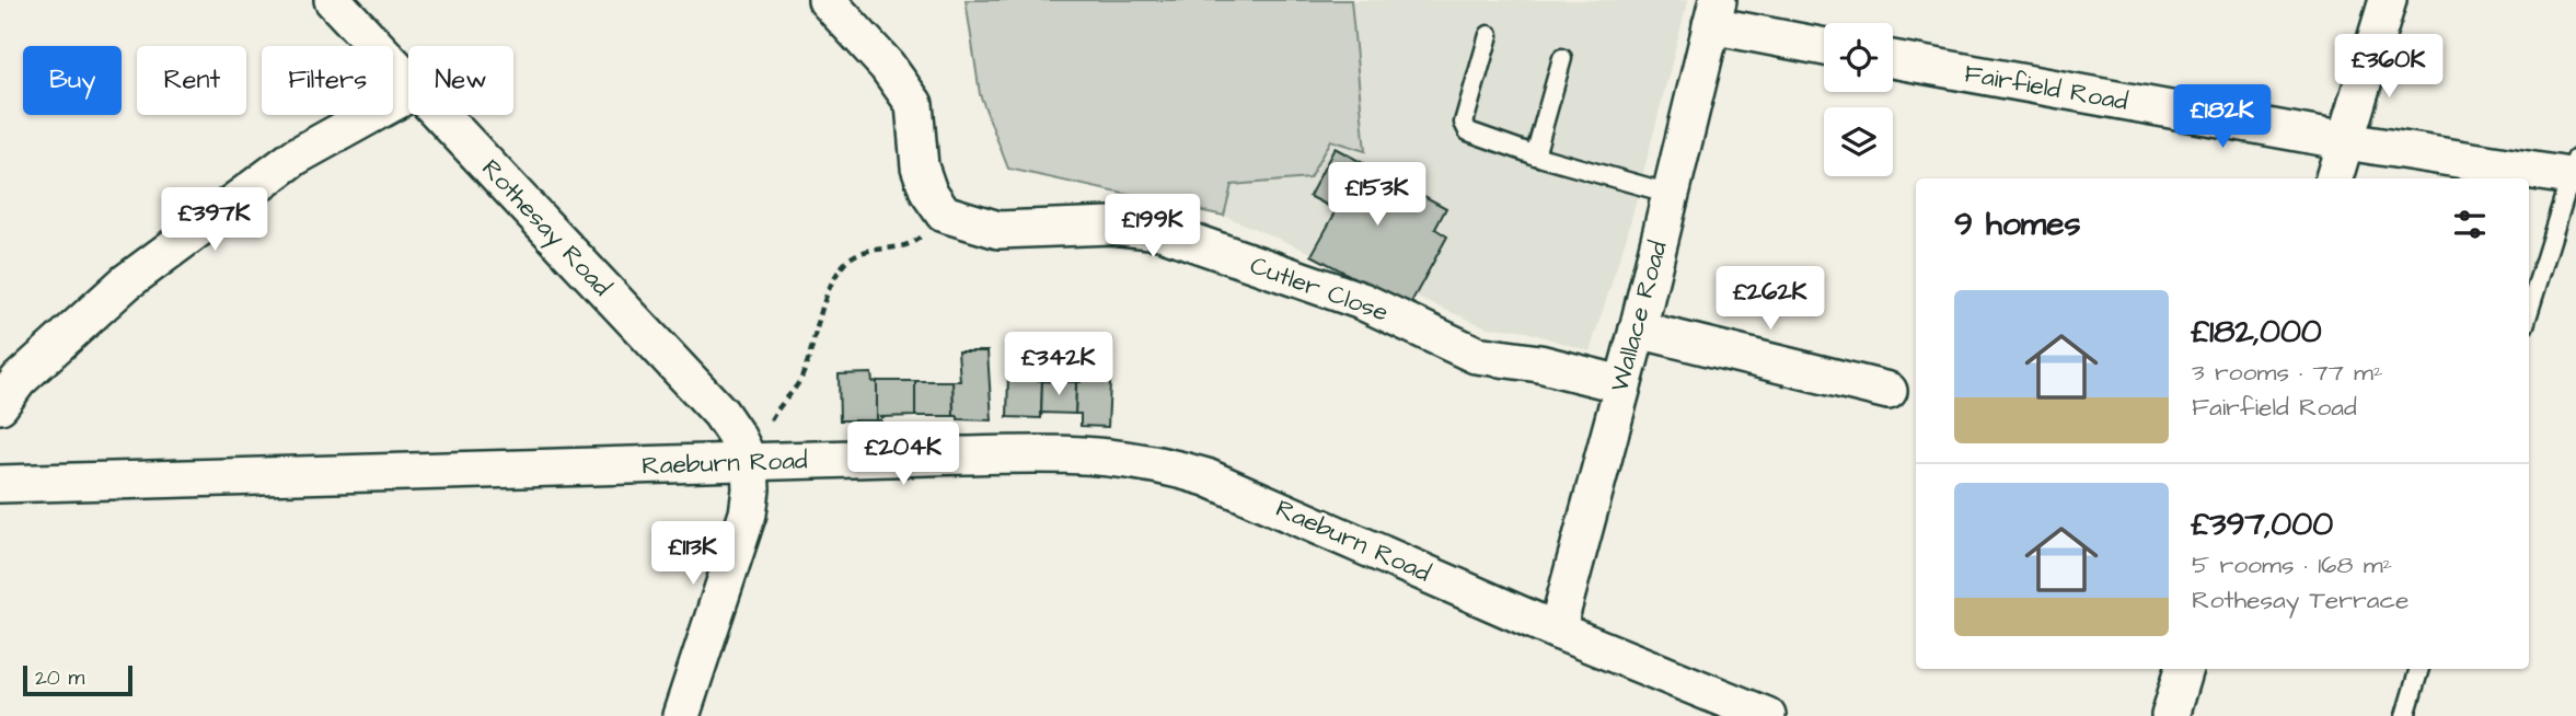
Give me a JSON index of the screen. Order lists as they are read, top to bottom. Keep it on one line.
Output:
{"streets":{"street":["Fairfield Road","Rothesay Road","Cutler Close","Wallace Road","Raeburn Road"]},"crossings":[["Rothesay Road","Raeburn Road"],["Cutler Close","Wallace Road"],["Wallace Road","Raeburn Road"]],"scale_bar":"20 m","page":{"price":["£360K","£182K","£153K","£397K","£199K","£262K","£342K","£204K","£113K"],"chip":["Buy","Rent","Filters","New"],"heading":"9 homes","list":[{"name":"£182,000","note":"3 rooms · 77 m² · Fairfield Road"},{"name":"£397,000","note":"5 rooms · 168 m² · Rothesay Terrace"}],"scale":"20 m"}}
